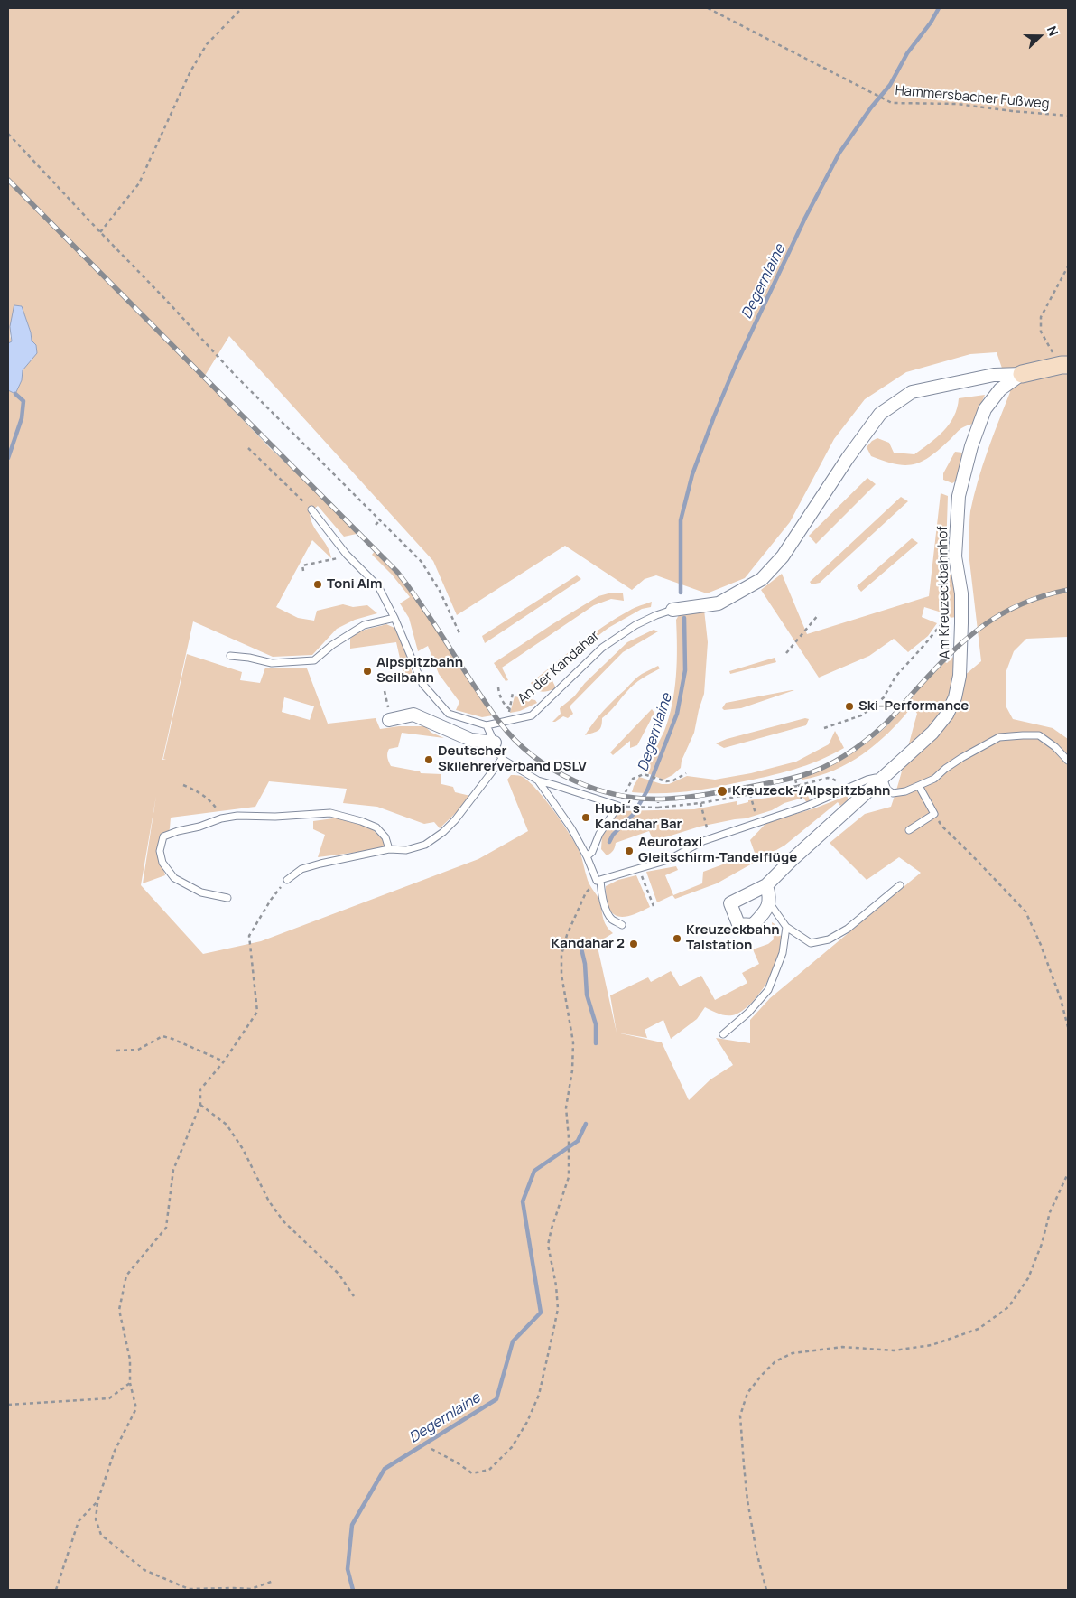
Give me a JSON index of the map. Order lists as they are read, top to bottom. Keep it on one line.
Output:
{"streets":{"street":["Am Kreuzeckbahnhof","An der Kandahar"],"path":["Hammersbacher Fußweg"]},"crossings":[["Am Kreuzeckbahnhof","An der Kandahar"]],"water":["Degernlaine"],"places":["Toni Alm","Alpspitzbahn Seilbahn","Ski-Performance","Deutscher Skilehrerverband DSLV","Kreuzeck-/Alpspitzbahn","Hubi´s Kandahar Bar","Aeurotaxi Gleitschirm-Tandelflüge","Kreuzeckbahn Talstation","Kandahar 2"],"north":"right"}
